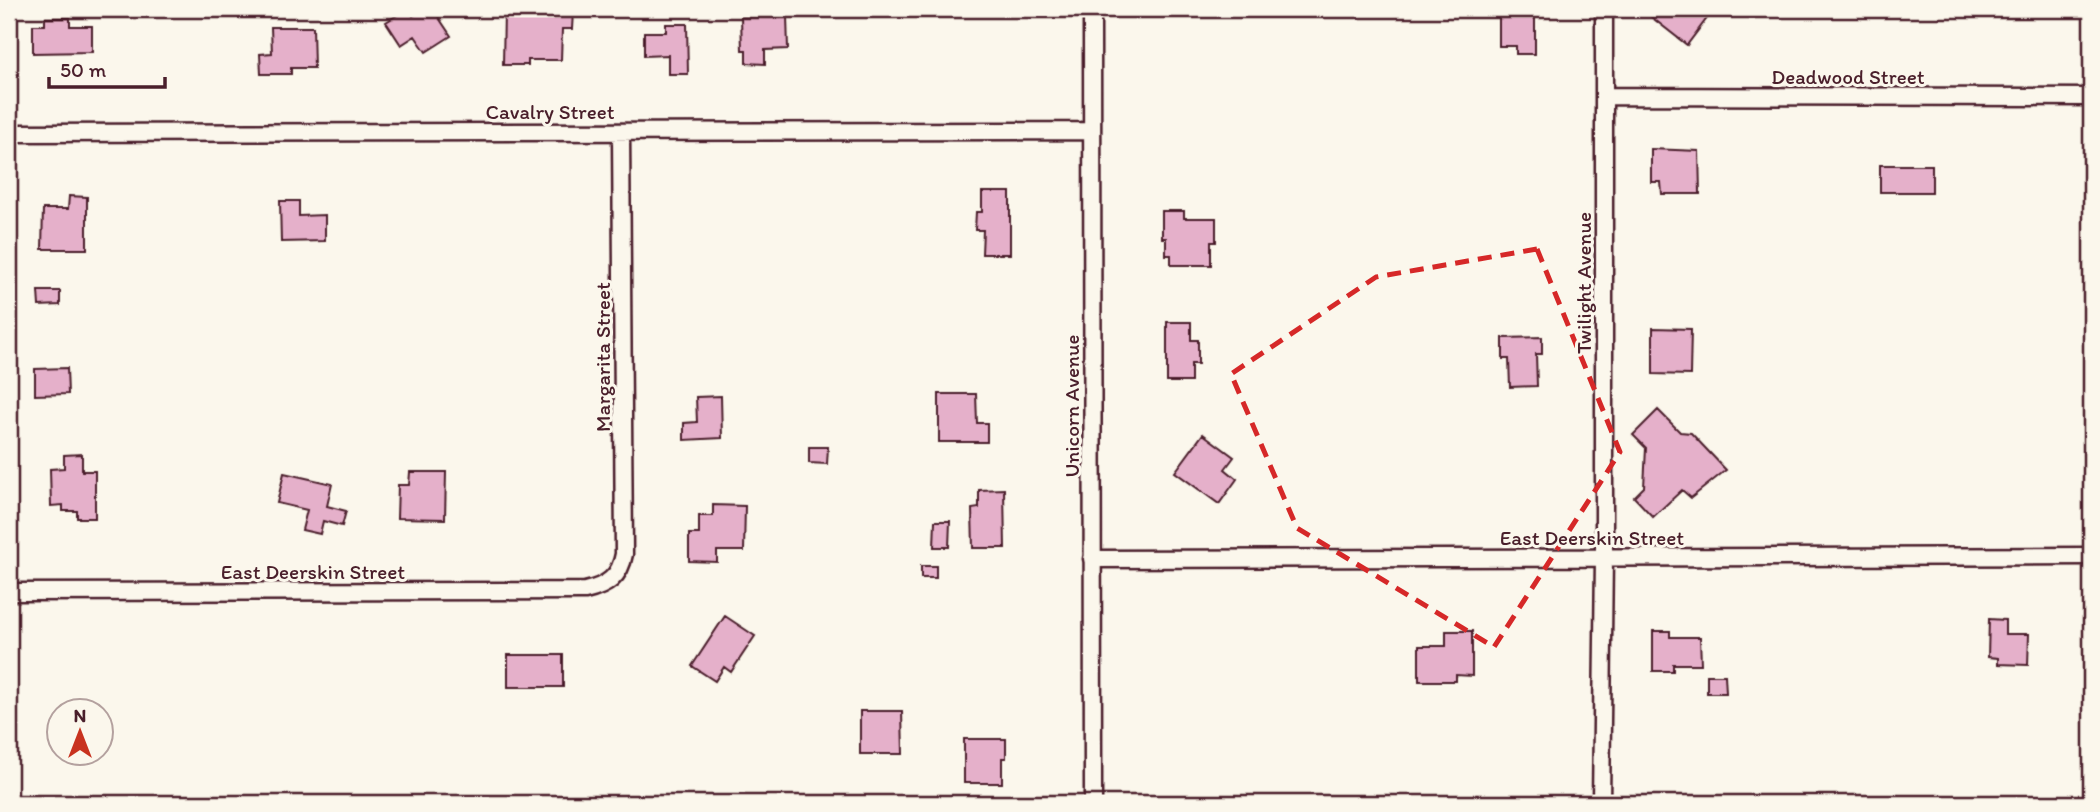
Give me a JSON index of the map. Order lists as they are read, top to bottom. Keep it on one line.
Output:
{"streets":{"street":["Deadwood Street","Cavalry Street","Twilight Avenue","Margarita Street","Unicorn Avenue","East Deerskin Street"]},"crossings":[["Deadwood Street","Twilight Avenue"],["Cavalry Street","Margarita Street"],["Cavalry Street","Unicorn Avenue"],["Twilight Avenue","East Deerskin Street"],["Margarita Street","East Deerskin Street"],["Unicorn Avenue","East Deerskin Street"]],"scale_bar":"50 m","north":"top"}
